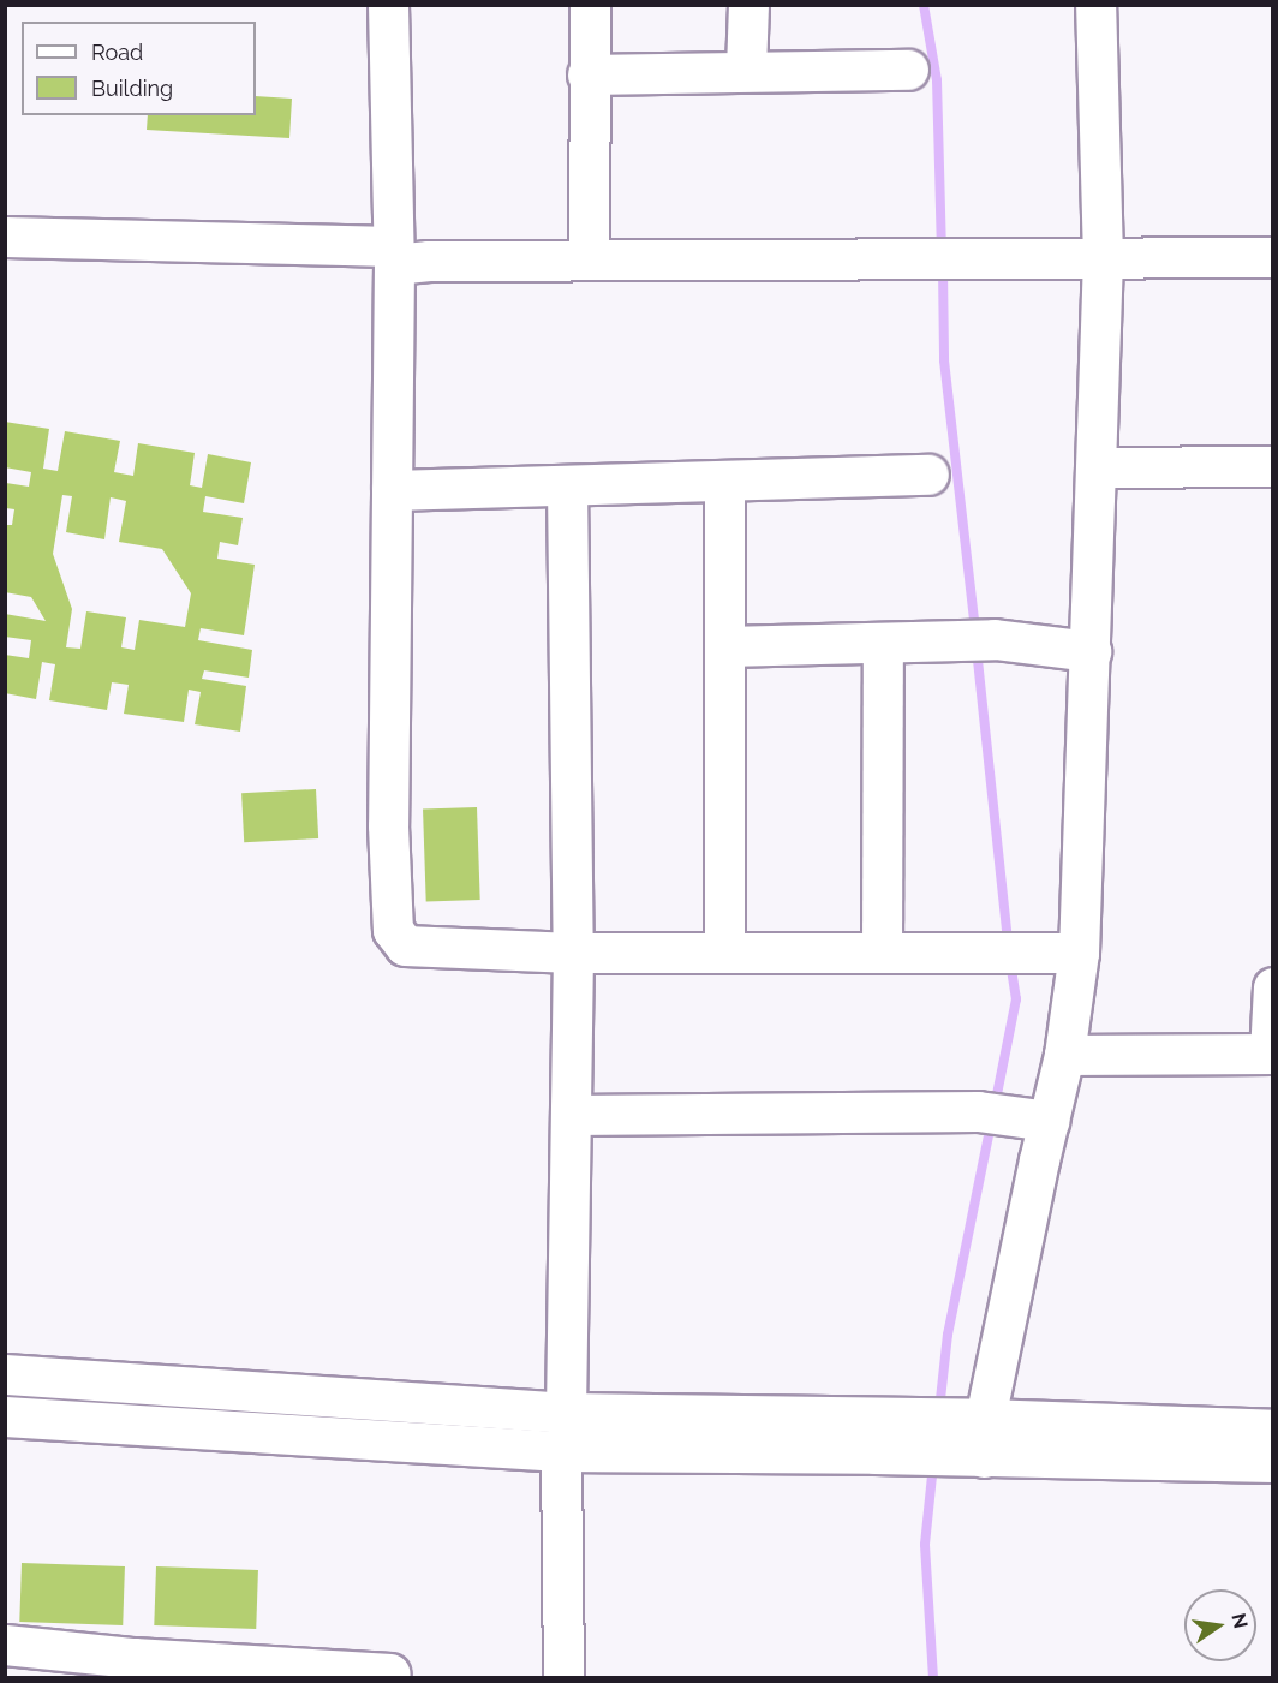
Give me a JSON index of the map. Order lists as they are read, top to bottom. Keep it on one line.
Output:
{"legend":["Road","Building"],"north":"right"}
